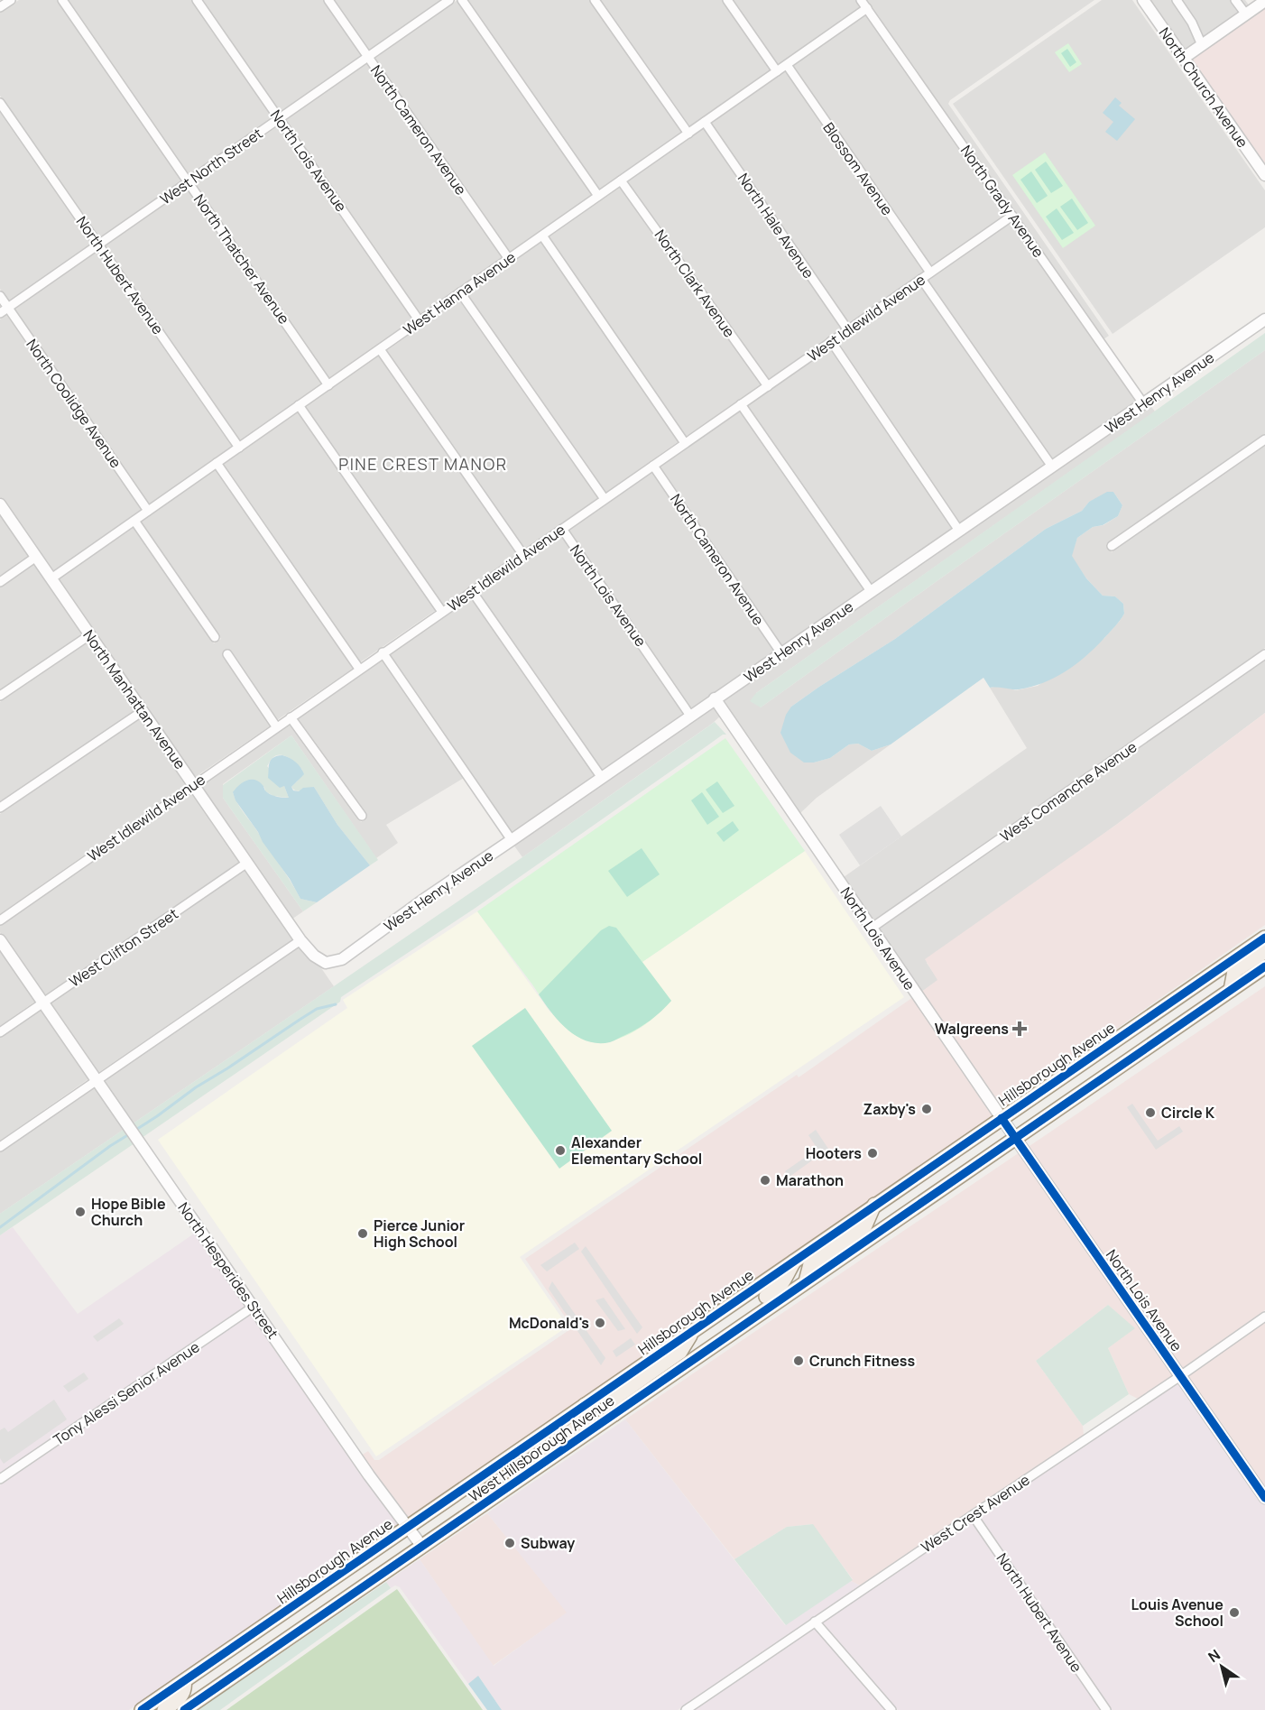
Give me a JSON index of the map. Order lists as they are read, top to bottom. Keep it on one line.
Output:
{"streets":{"main road":["Hillsborough Avenue","West Hillsborough Avenue"],"street":["North Church Avenue","North Cameron Avenue","North Lois Avenue","West North Street","Blossom Avenue","North Grady Avenue","North Hale Avenue","North Thatcher Avenue","North Hubert Avenue","North Clark Avenue","West Hanna Avenue","West Idlewild Avenue","West Henry Avenue","North Coolidge Avenue","North Manhattan Avenue","West Comanche Avenue","West Clifton Street","North Hesperides Street","Tony Alessi Senior Avenue","West Crest Avenue"]},"crossings":[["North Cameron Avenue","West North Street"],["North Cameron Avenue","West Hanna Avenue"],["North Cameron Avenue","West Idlewild Avenue"],["North Cameron Avenue","West Henry Avenue"],["North Lois Avenue","West North Street"],["North Lois Avenue","West Hanna Avenue"],["North Lois Avenue","West Idlewild Avenue"],["North Lois Avenue","West Henry Avenue"],["North Lois Avenue","West Comanche Avenue"],["North Lois Avenue","Hillsborough Avenue"],["North Lois Avenue","West Hillsborough Avenue"],["North Lois Avenue","West Crest Avenue"],["West North Street","North Thatcher Avenue"],["West North Street","North Hubert Avenue"],["West North Street","North Coolidge Avenue"],["Blossom Avenue","West Hanna Avenue"],["Blossom Avenue","West Idlewild Avenue"],["North Grady Avenue","West Hanna Avenue"],["North Grady Avenue","West Idlewild Avenue"],["North Grady Avenue","West Henry Avenue"],["North Hale Avenue","West Hanna Avenue"],["North Hale Avenue","West Idlewild Avenue"],["North Thatcher Avenue","West Hanna Avenue"],["North Hubert Avenue","West Hanna Avenue"],["North Hubert Avenue","West Crest Avenue"],["North Clark Avenue","West Hanna Avenue"],["North Clark Avenue","West Idlewild Avenue"],["West Hanna Avenue","North Coolidge Avenue"],["West Hanna Avenue","North Manhattan Avenue"],["West Idlewild Avenue","North Manhattan Avenue"],["West Henry Avenue","North Manhattan Avenue"],["North Manhattan Avenue","West Clifton Street"],["West Clifton Street","North Hesperides Street"],["Hillsborough Avenue","North Hesperides Street"],["North Hesperides Street","Tony Alessi Senior Avenue"],["North Hesperides Street","West Hillsborough Avenue"]],"districts":["PINE CREST MANOR"],"places":{"health":["Walgreens"],"other":["Zaxby's","Circle K","Alexander Elementary School","Hooters","Marathon","Hope Bible Church","Pierce Junior High School","McDonald's","Crunch Fitness","Subway","Louis Avenue School"]},"north":"top left"}
